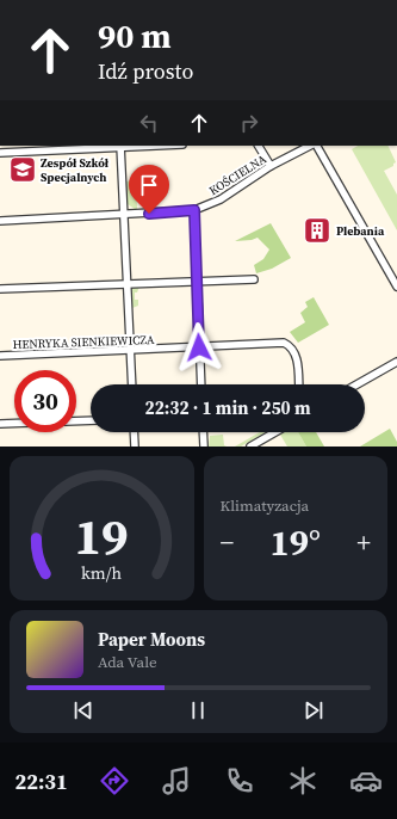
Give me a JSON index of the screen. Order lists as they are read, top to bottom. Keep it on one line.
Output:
{"streets":{"street":["KOŚCIELNA","HENRYKA SIENKIEWICZA"]},"places":{"school or university":["Zespół Szkół Specjalnych"],"building":["Plebania"]},"page":{"turn":["90 m","Idź prosto"],"limit":"30","trip":"22:32 · 1 min · 250 m","tile":"Klimatyzacja","heat":["−","19°","+"],"song":["Paper Moons","Ada Vale"],"tabs":"22:31","gauge":["19","km/h"]}}
